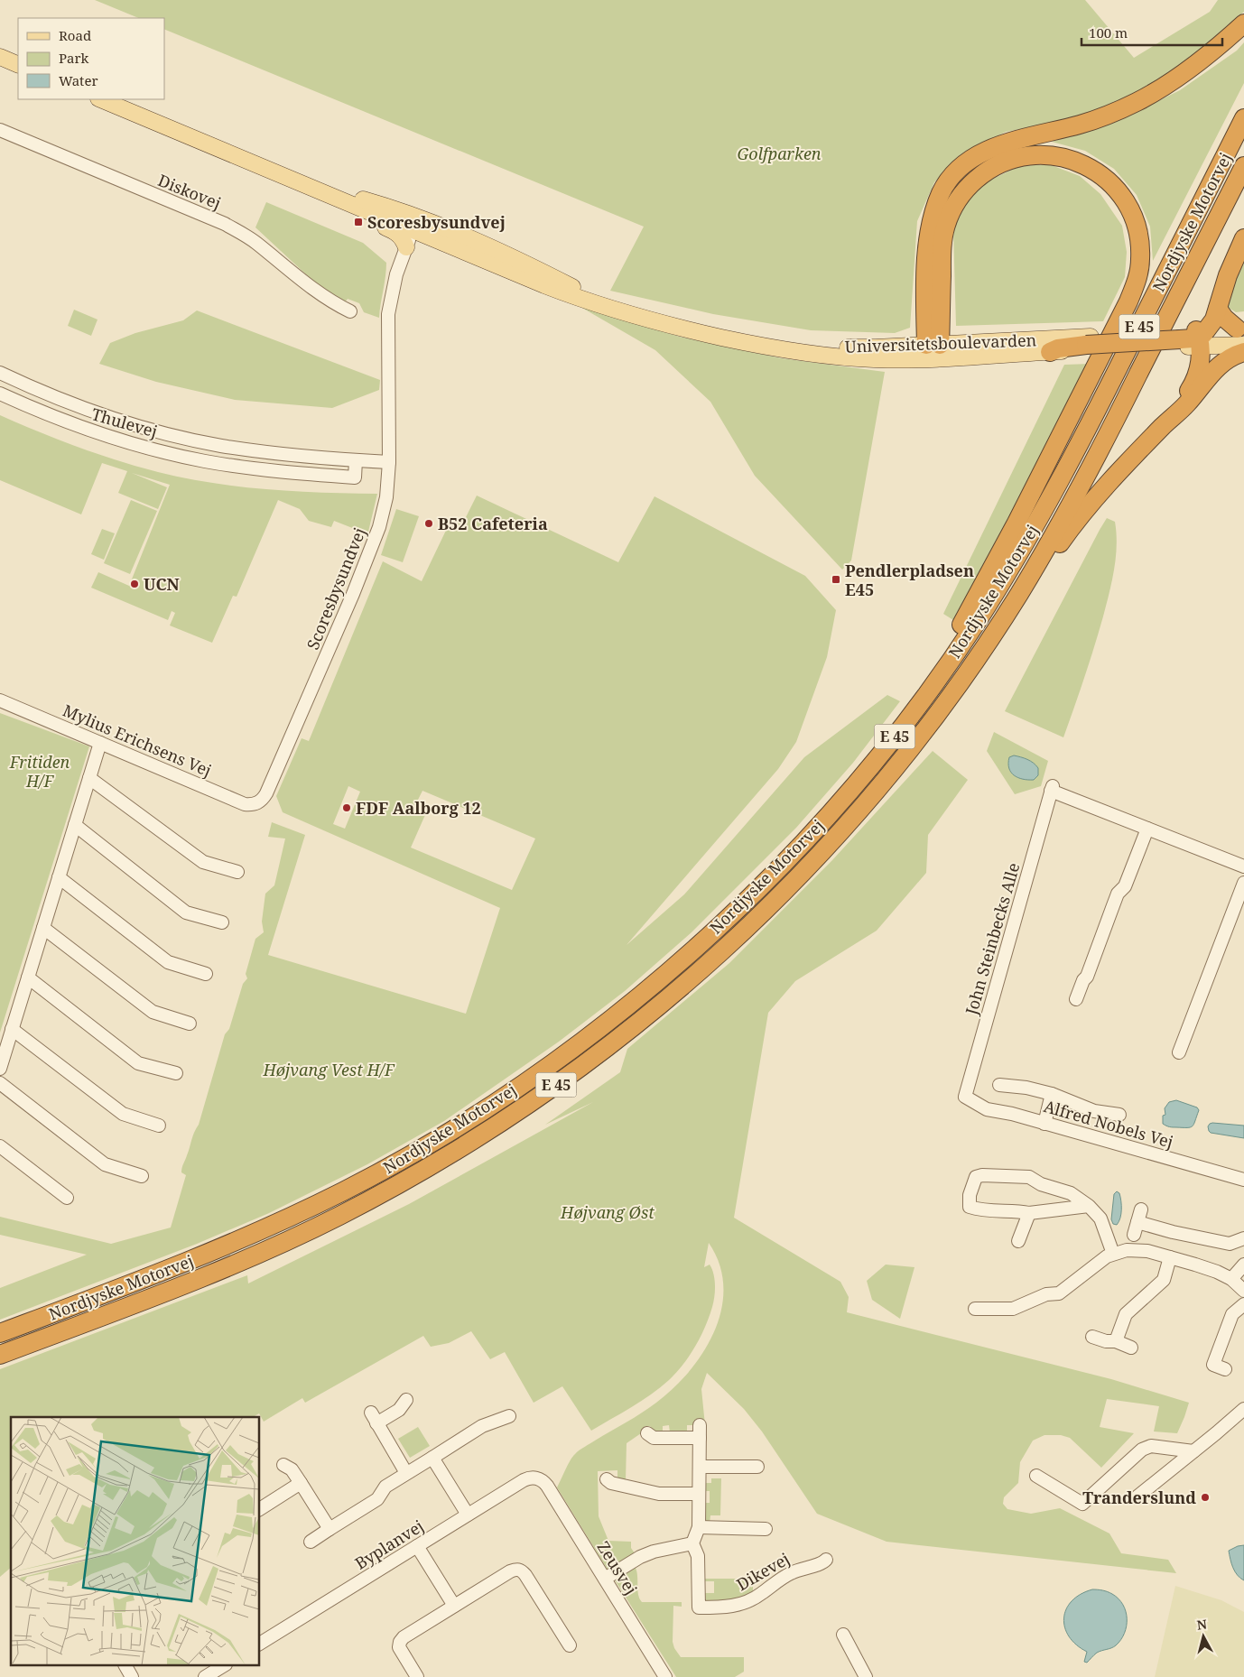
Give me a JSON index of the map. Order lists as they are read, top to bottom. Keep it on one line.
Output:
{"streets":{"highway":["Nordjyske Motorvej","E 45"],"main road":["Universitetsboulevarden"],"street":["Diskovej","Thulevej","Scoresbysundvej","Mylius Erichsens Vej","John Steinbecks Alle","Alfred Nobels Vej","Byplanvej","Zeusvej","Dikevej"]},"crossings":[["Universitetsboulevarden","Scoresbysundvej"],["Thulevej","Scoresbysundvej"],["Scoresbysundvej","Mylius Erichsens Vej"],["John Steinbecks Alle","Alfred Nobels Vej"],["Byplanvej","Zeusvej"]],"parks":["Golfparken","Fritiden H/F","Højvang Vest H/F","Højvang Øst"],"places":{"transit":["Scoresbysundvej","Pendlerpladsen E45"],"other":["B52 Cafeteria","UCN","FDF Aalborg 12","Tranderslund"]},"legend":["Road","Park","Water"],"scale_bar":"100 m","north":"top"}
